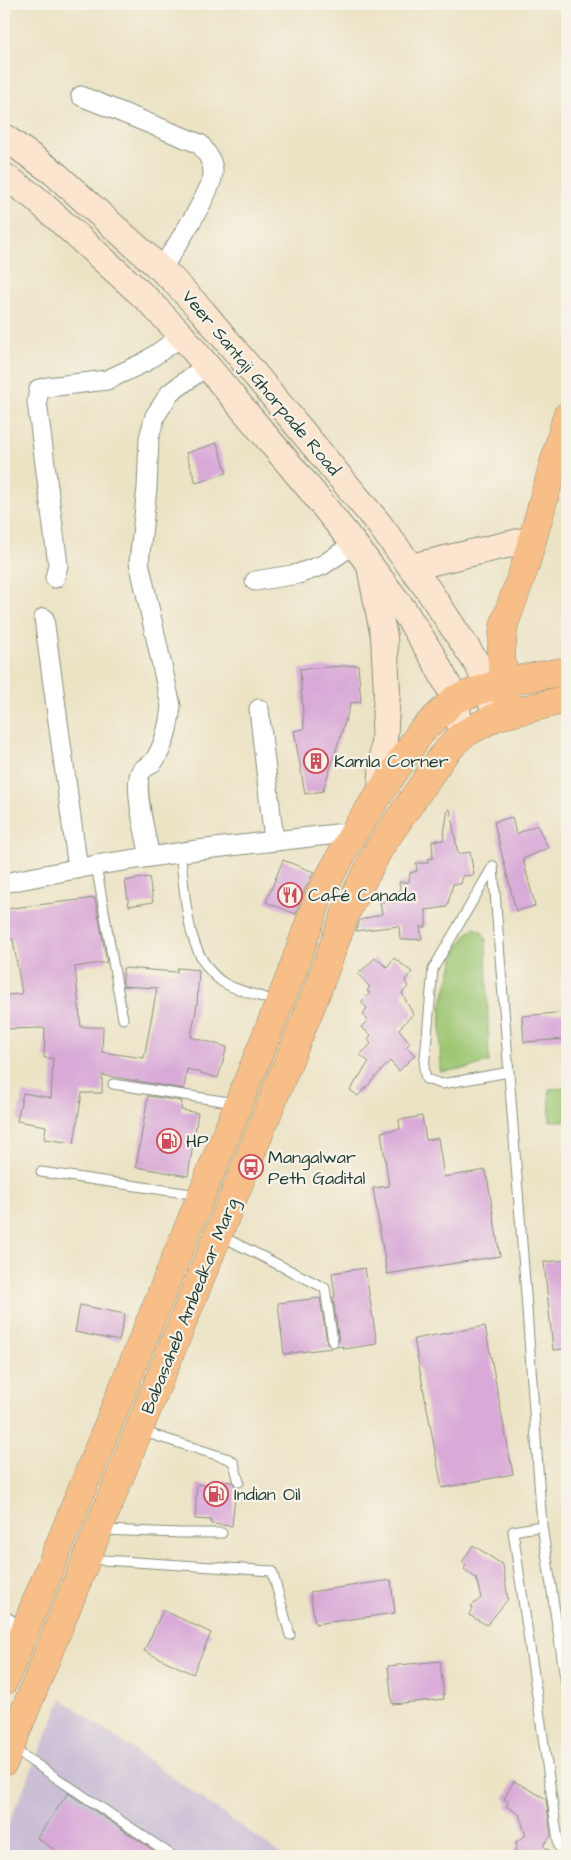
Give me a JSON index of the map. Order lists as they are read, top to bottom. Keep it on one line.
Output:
{"streets":{"main road":["Veer Santaji Ghorpade Road","Babasaheb Ambedkar Marg"]},"crossings":[["Veer Santaji Ghorpade Road","Babasaheb Ambedkar Marg"]],"places":{"building":["Kamla Corner"],"restaurant":["Café Canada"],"fuel station":["HP","Indian Oil"],"bus stop":["Mangalwar Peth Gadital"]}}
